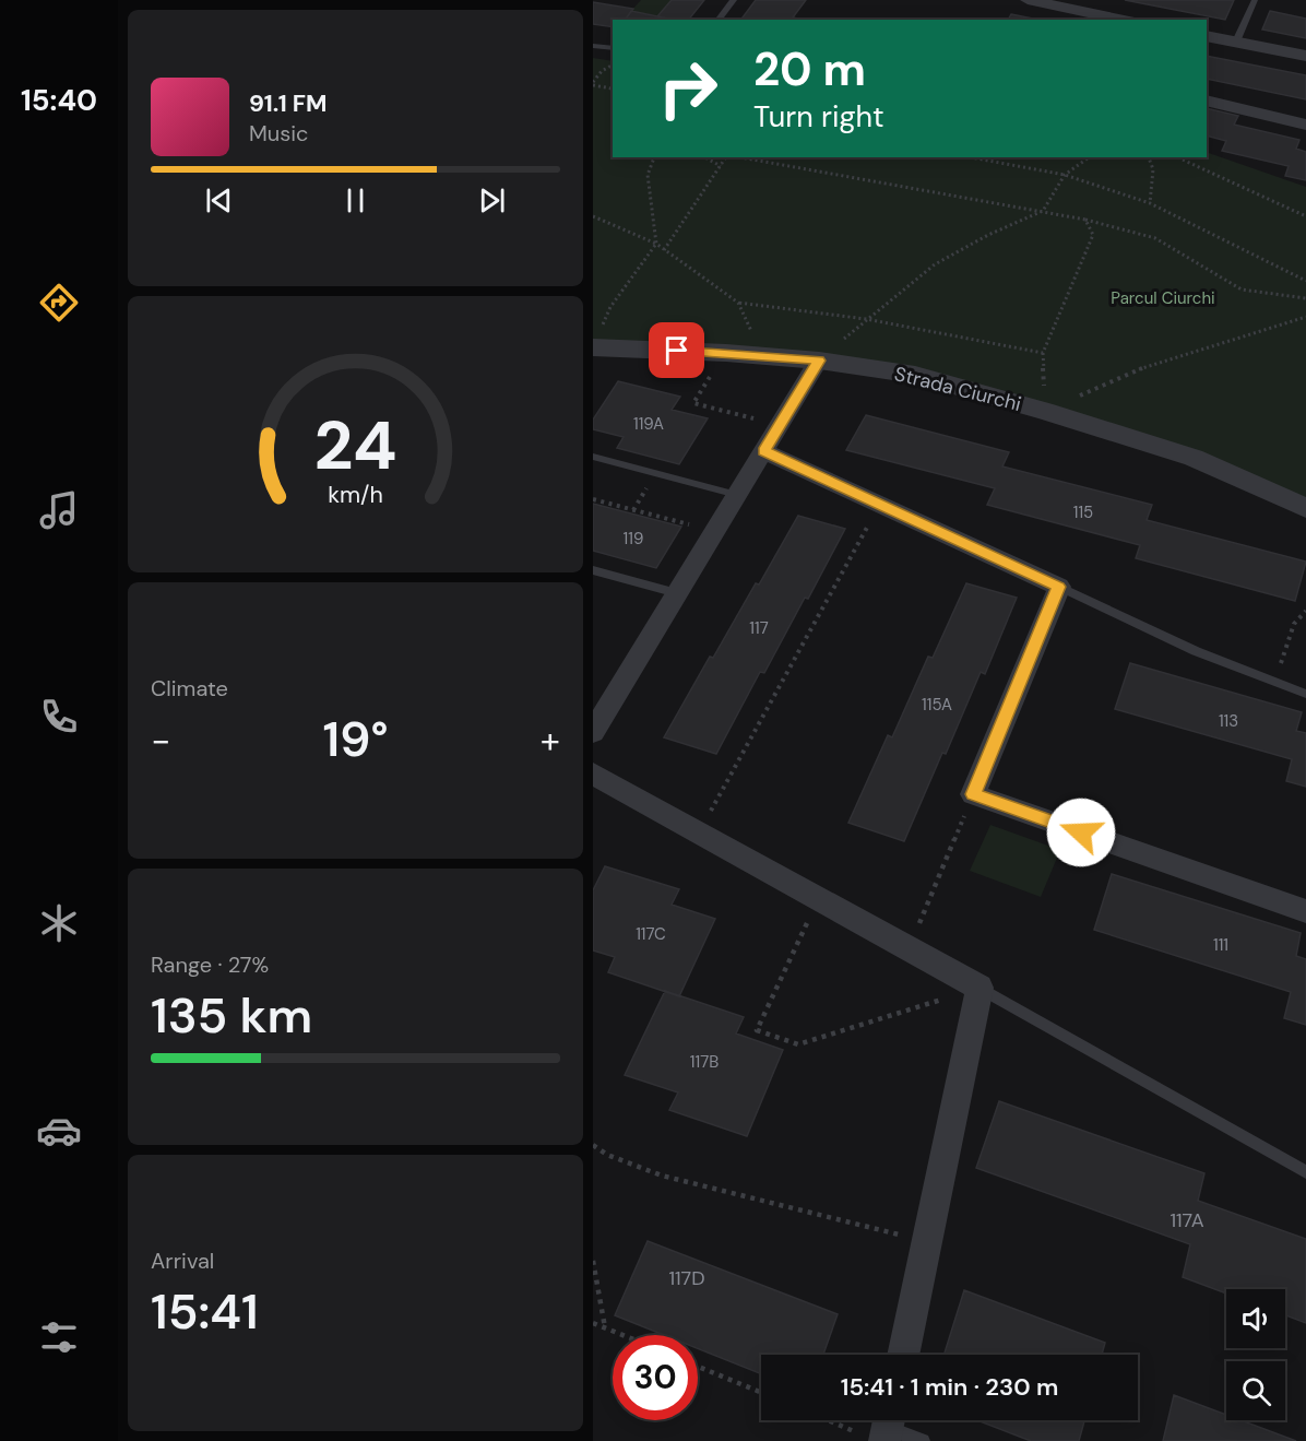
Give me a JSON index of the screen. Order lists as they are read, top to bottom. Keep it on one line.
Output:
{"streets":{"street":["Strada Ciurchi"]},"parks":["Parcul Ciurchi"],"house_numbers":["119A","115","119","117","115A","113","117C","111","117B","117A","117D"],"page":{"tabs":"15:40","turn":["20 m","Turn right"],"song":["91.1 FM","Music"],"tile":["Climate",["Range · 27%","135 km"],["Arrival","15:41"]],"heat":["−","19°","+"],"limit":"30","trip":"15:41 · 1 min · 230 m","gauge":["24","km/h"]}}
